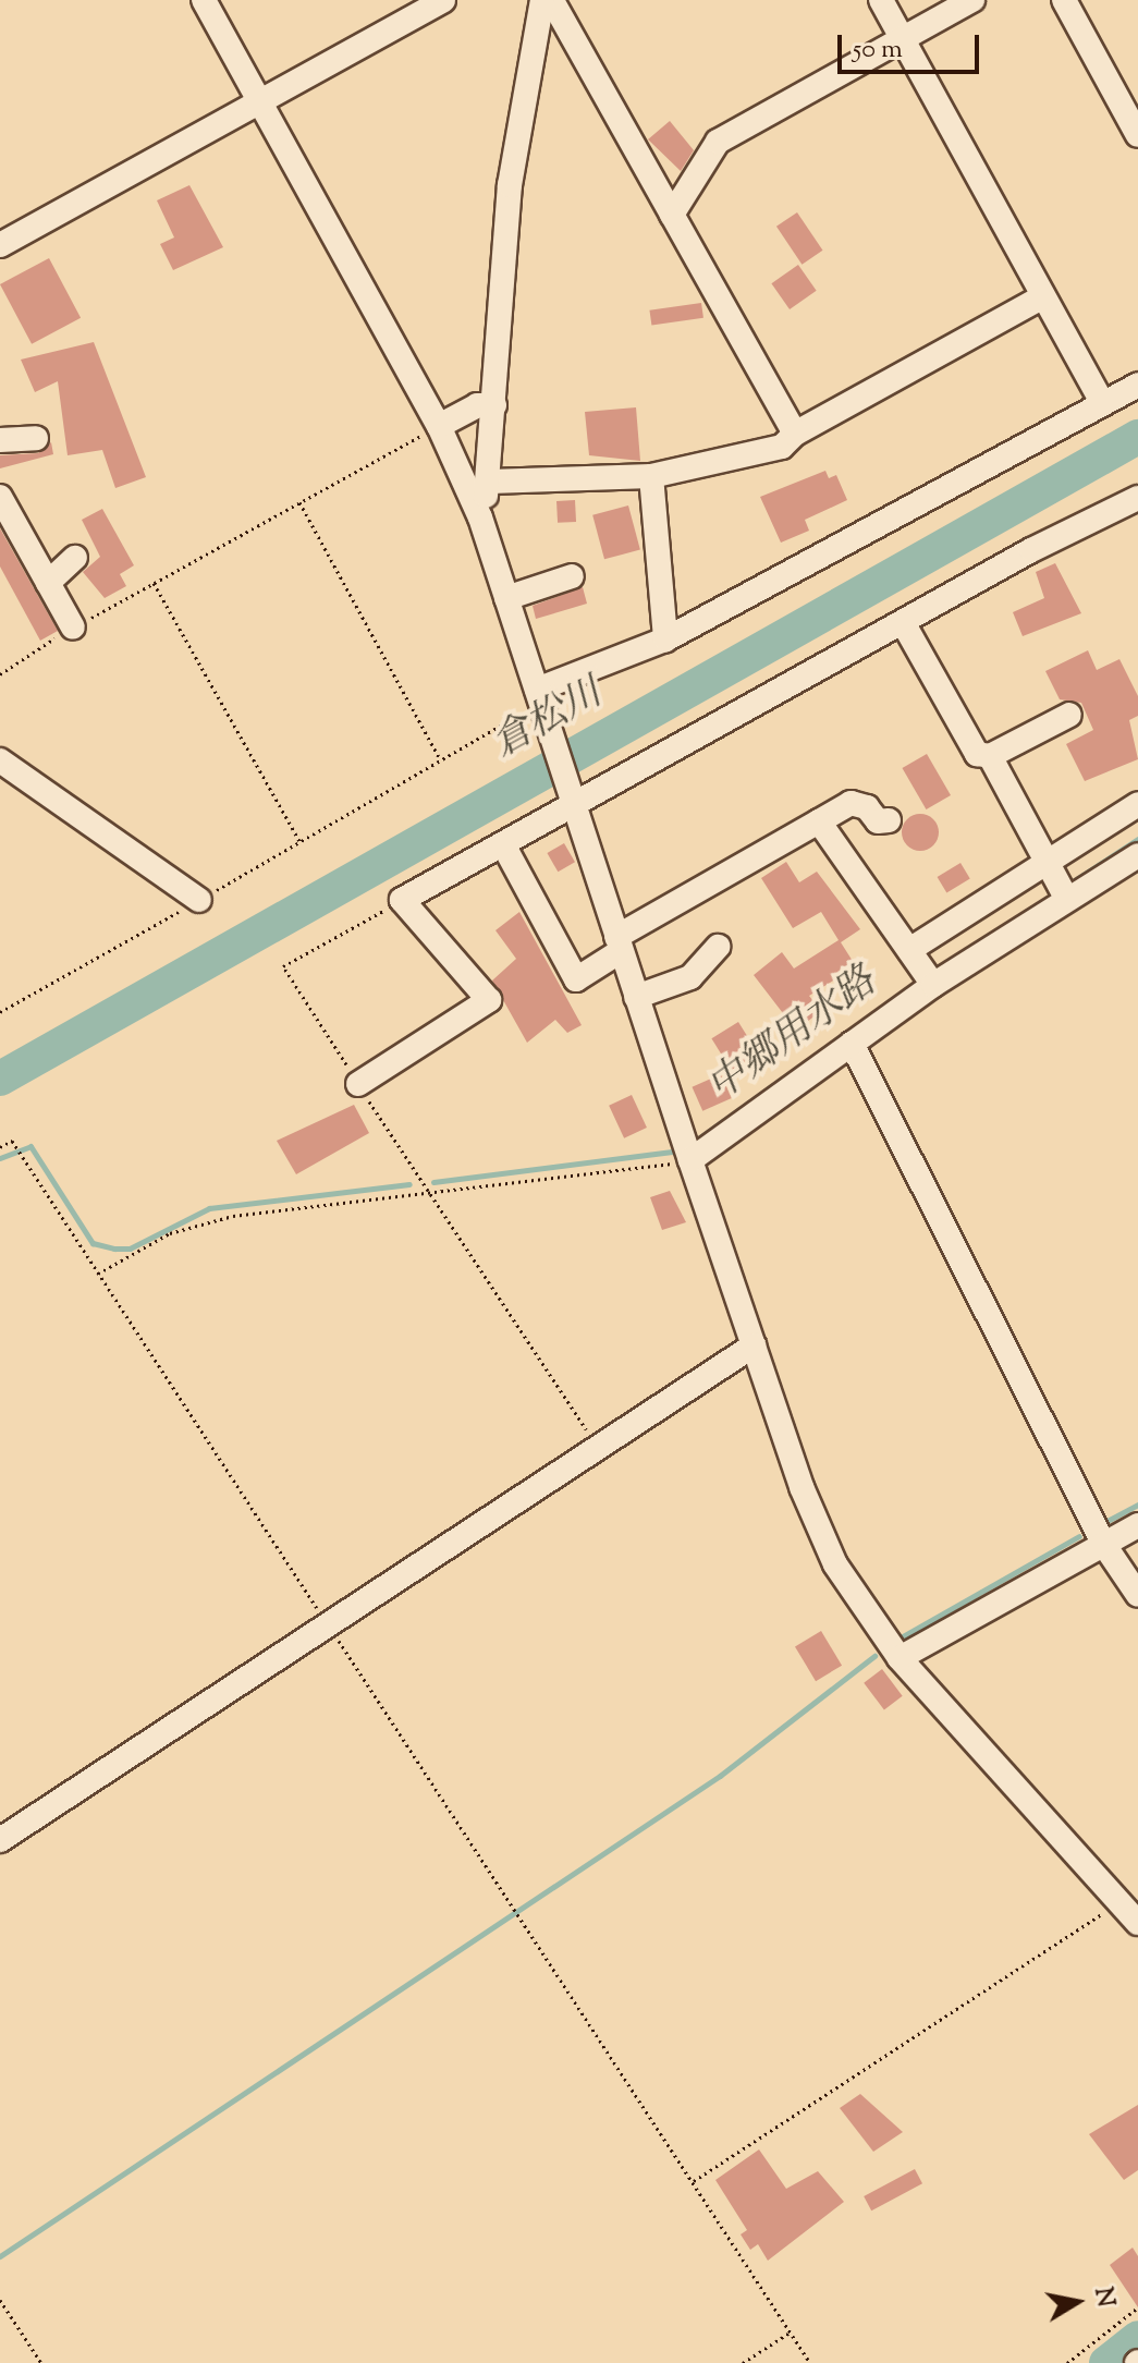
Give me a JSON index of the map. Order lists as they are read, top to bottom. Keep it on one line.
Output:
{"water":["倉松川","中郷用水路"],"scale_bar":"50 m","north":"right"}
